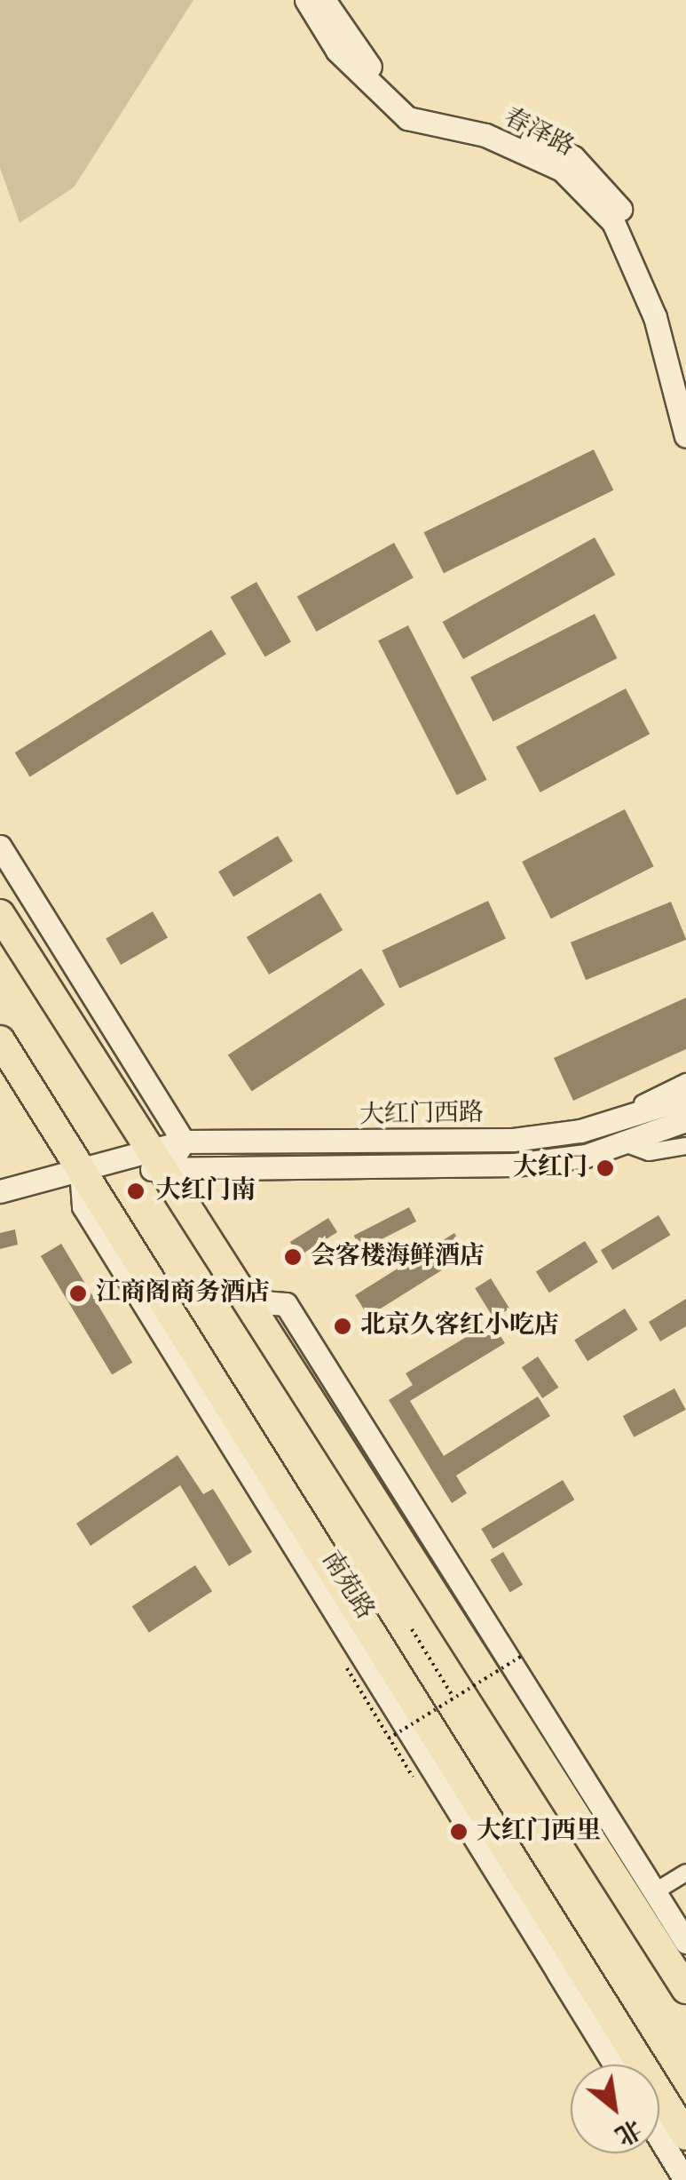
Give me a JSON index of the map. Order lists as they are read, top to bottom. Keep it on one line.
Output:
{"streets":{"highway":["南苑路"],"street":["春泽路","大红门西路"]},"places":["大红门","大红门南","会客楼海鲜酒店","江商阁商务酒店","北京久客红小吃店","大红门西里"],"north":"bottom right"}
